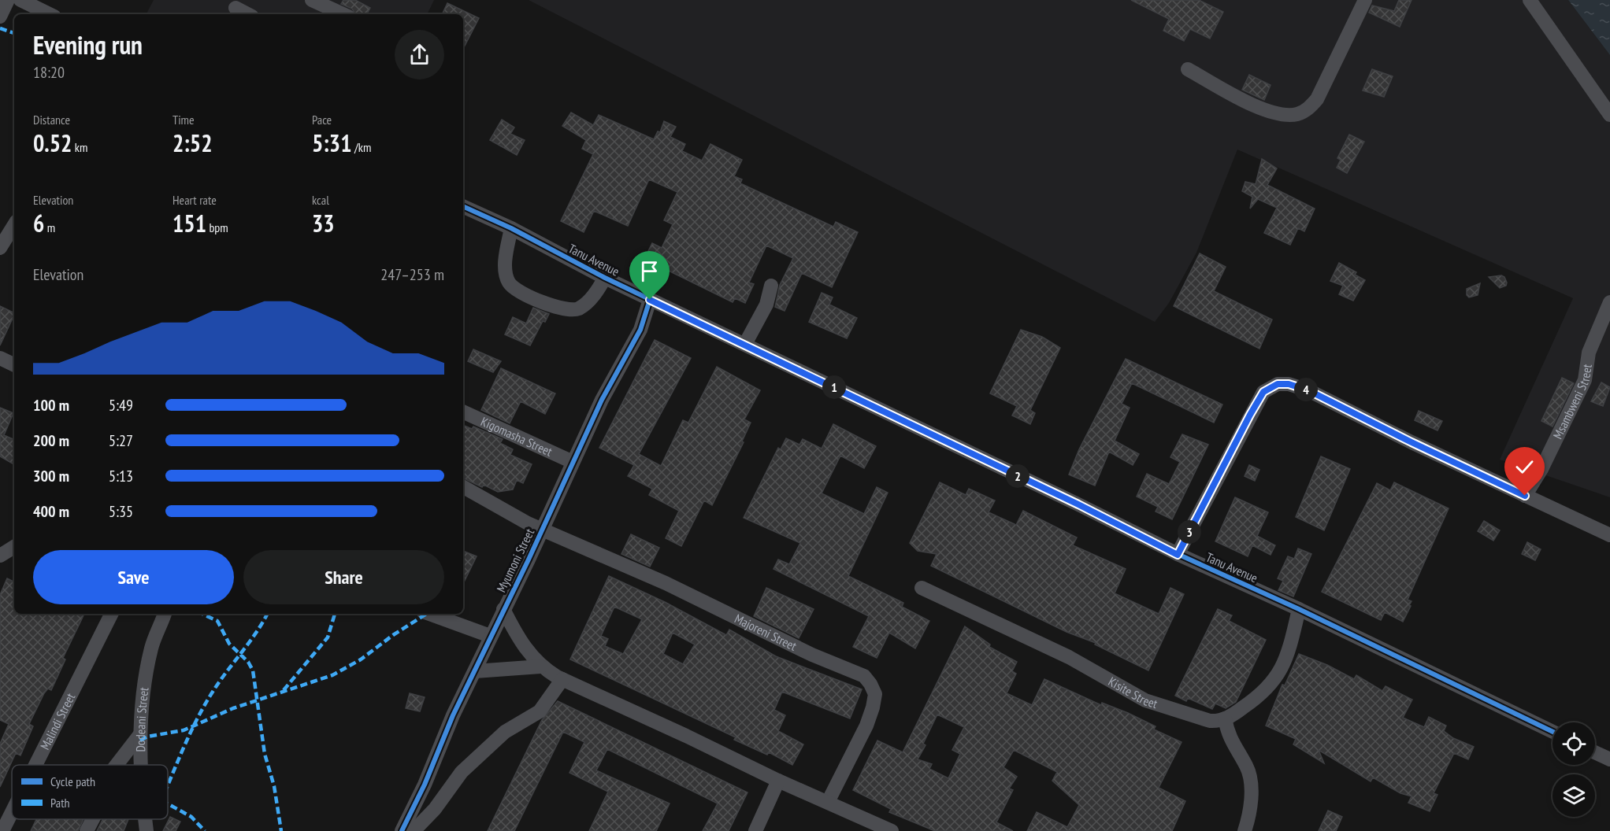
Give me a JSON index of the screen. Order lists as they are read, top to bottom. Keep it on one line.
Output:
{"streets":{"street":["Tanu Avenue","Msambweni Street","Kigomasha Street","Myumoni Street","Majoreni Street","Kisite Street","Dodeani Street","Malindi Street"]},"crossings":[["Tanu Avenue","Myumoni Street"],["Kigomasha Street","Myumoni Street"],["Myumoni Street","Majoreni Street"]],"legend":["Cycle path","Path"],"page":{"heading":["Evening run","18:20"],"stats":[["Distance","0.52 km"],["Time","2:52"],["Pace","5:31 /km"],["Elevation","6 m"],["Heart rate","151 bpm"],["kcal","33"]],"chart":["Elevation","247–253 m"],"pins":["1","4","2","3"],"list":[{"name":"100 m","note":"5:49"},{"name":"200 m","note":"5:27"},{"name":"300 m","note":"5:13"},{"name":"400 m","note":"5:35"}],"buttons":["Save","Share"]}}
